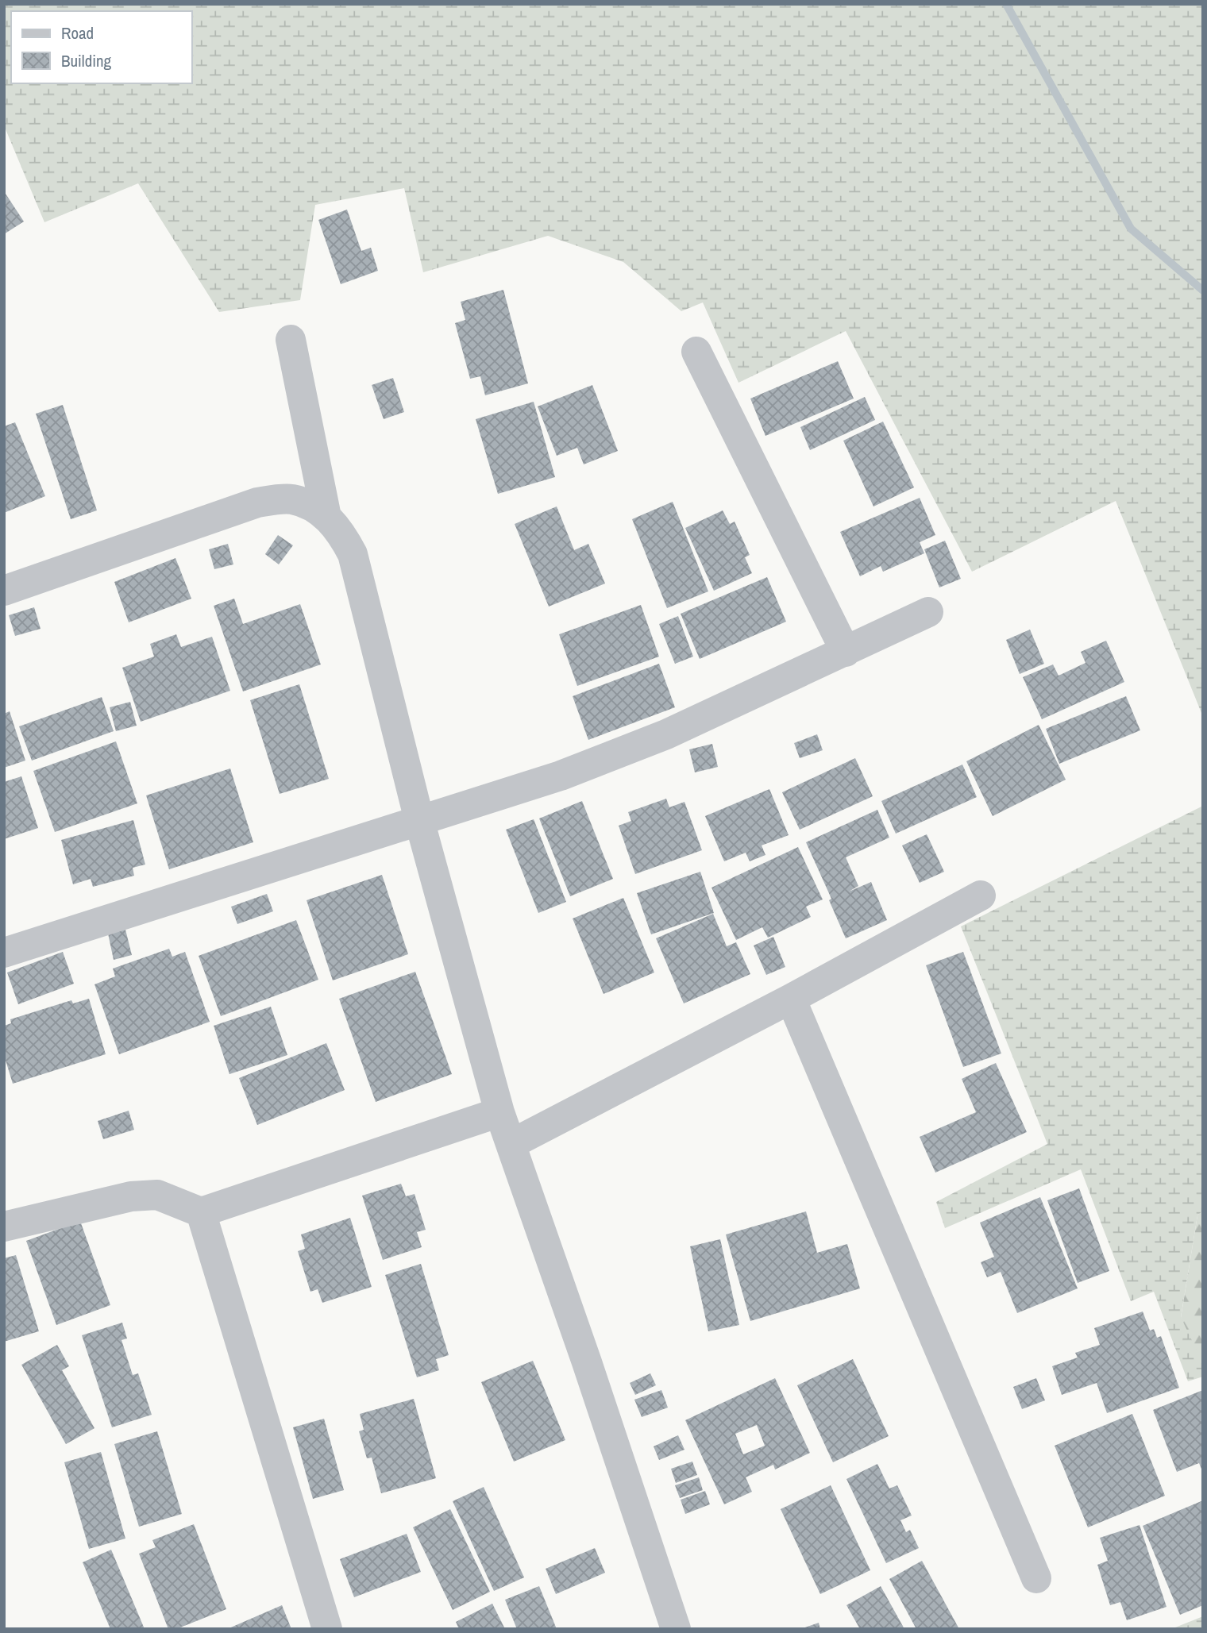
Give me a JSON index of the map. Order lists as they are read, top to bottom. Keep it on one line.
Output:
{"legend":["Road","Building"]}
